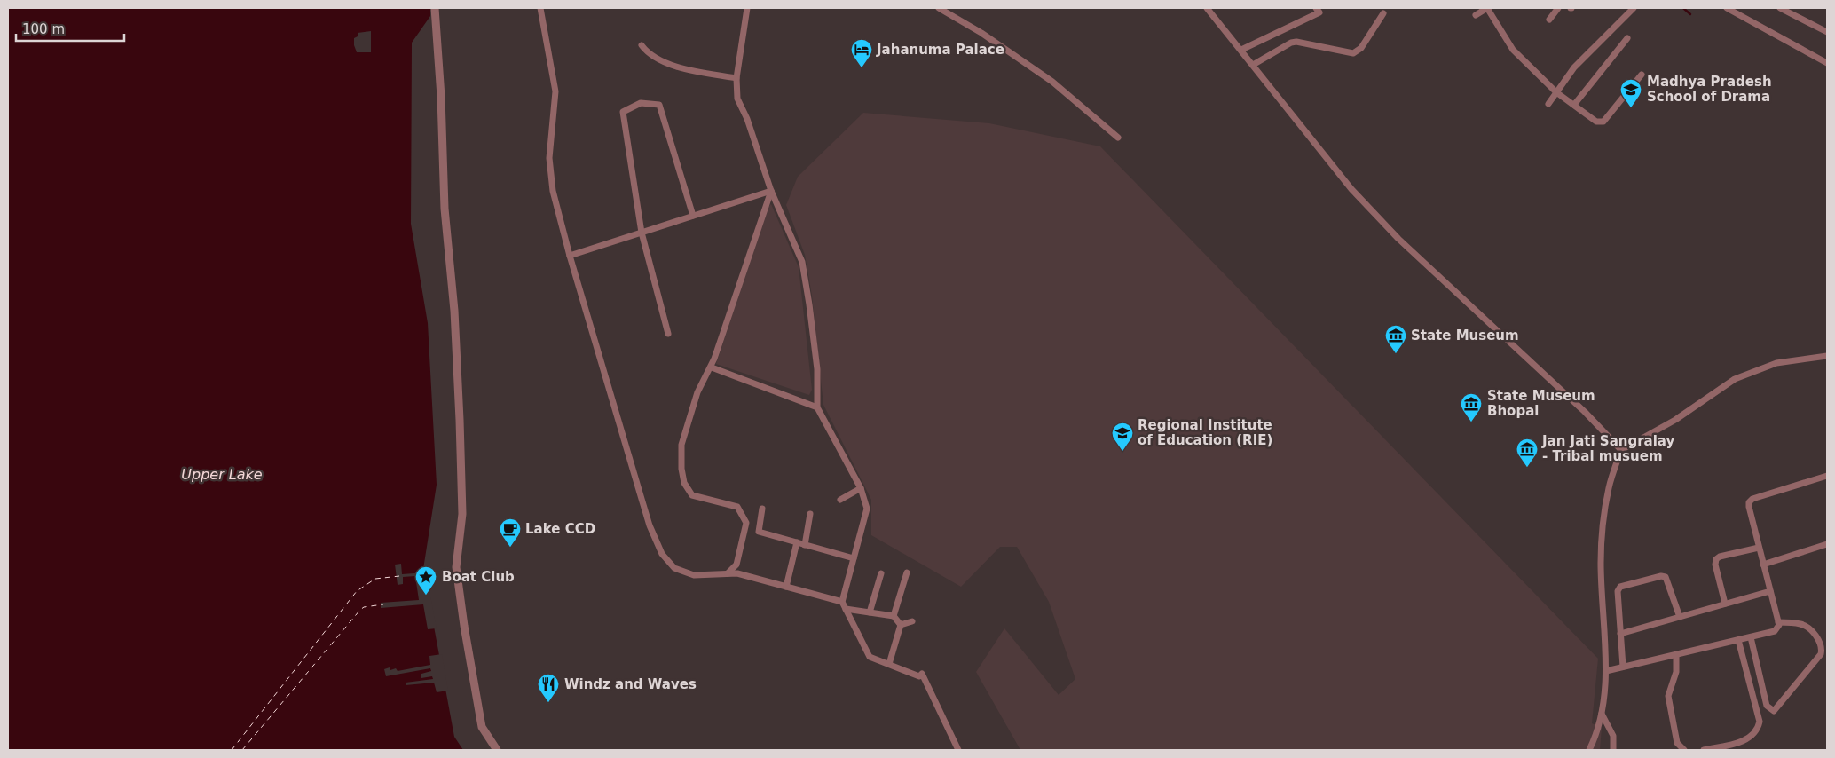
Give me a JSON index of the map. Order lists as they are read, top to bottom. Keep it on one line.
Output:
{"water":["Upper Lake"],"places":{"hotel":["Jahanuma Palace"],"school or university":["Madhya Pradesh School of Drama","Regional Institute of Education (RIE)"],"museum":["State Museum","State Museum Bhopal","Jan Jati Sangralay - Tribal musuem"],"cafe":["Lake CCD"],"place":["Boat Club"],"restaurant":["Windz and Waves"]},"scale_bar":"100 m"}
